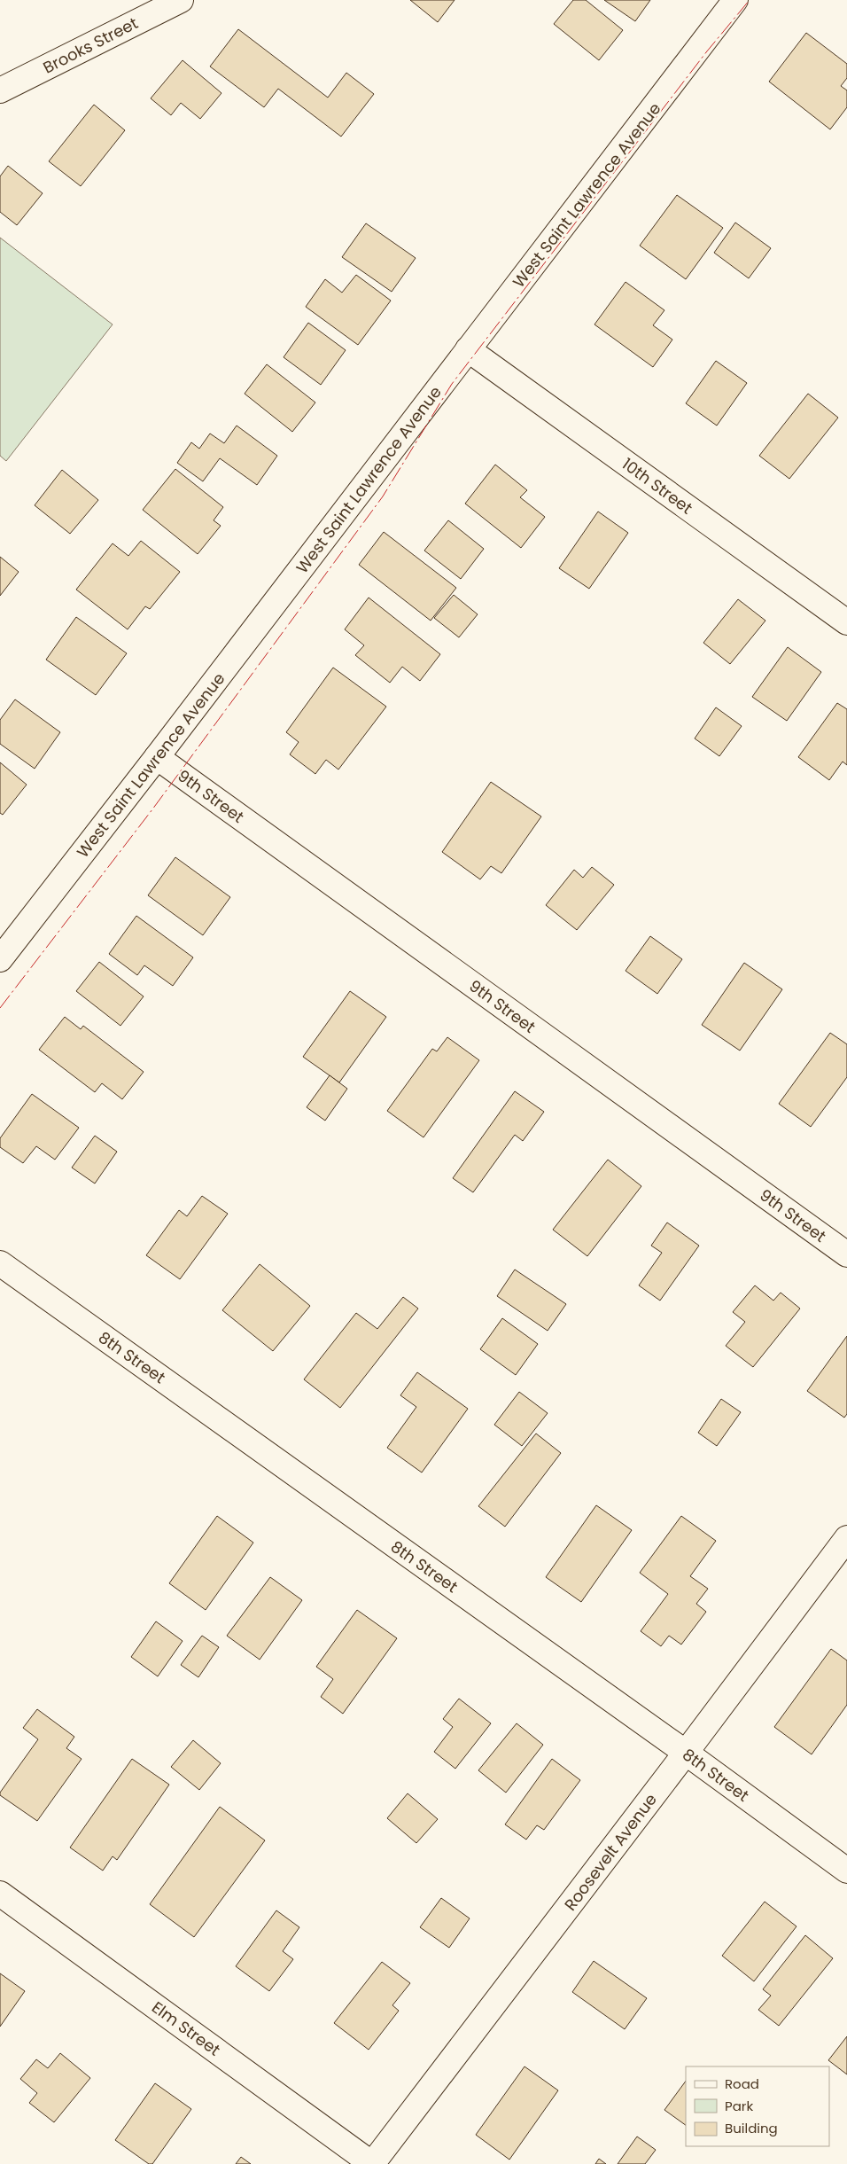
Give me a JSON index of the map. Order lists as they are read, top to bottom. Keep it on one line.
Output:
{"streets":{"street":["Brooks Street","West Saint Lawrence Avenue","10th Street","9th Street","8th Street","Roosevelt Avenue","Elm Street"]},"crossings":[["West Saint Lawrence Avenue","10th Street"],["West Saint Lawrence Avenue","9th Street"],["8th Street","Roosevelt Avenue"],["Roosevelt Avenue","Elm Street"]],"legend":["Road","Park","Building"]}
